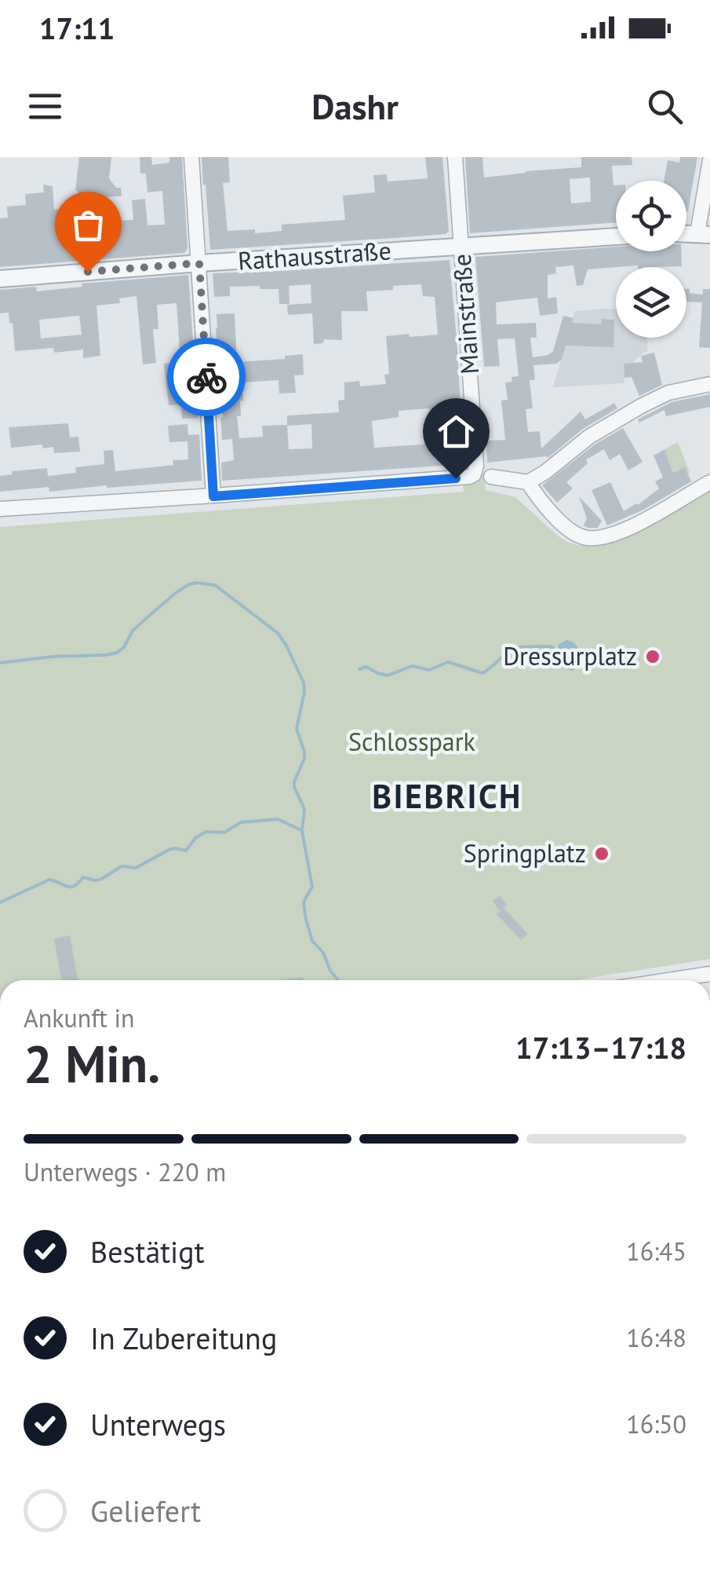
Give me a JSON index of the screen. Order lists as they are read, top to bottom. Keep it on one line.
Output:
{"streets":{"street":["Rathausstraße","Mainstraße"]},"crossings":[["Rathausstraße","Mainstraße"]],"districts":["BIEBRICH"],"parks":["Schlosspark"],"places":["Dressurplatz","Springplatz"],"page":{"status":"17:11","header":"Dashr","heading":["2 Min.","Ankunft in","17:13–17:18"],"bar":"Unterwegs · 220 m","list":[["Bestätigt","16:45"],["In Zubereitung","16:48"],["Unterwegs","16:50"],"Geliefert"]}}
